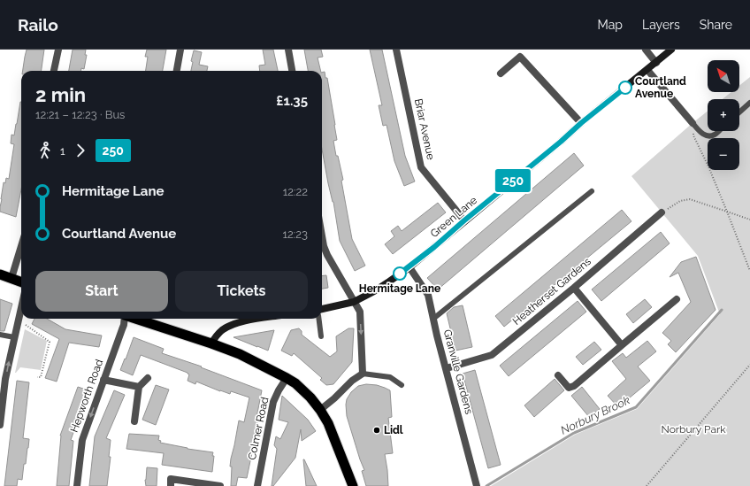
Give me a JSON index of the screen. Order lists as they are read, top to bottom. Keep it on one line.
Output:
{"streets":{"main road":["Green Lane"],"street":["Briar Avenue","Heatherset Gardens","Granville Gardens","Hepworth Road","Colmer Road"]},"crossings":[["Briar Avenue","Green Lane"],["Green Lane","Granville Gardens"],["Heatherset Gardens","Granville Gardens"]],"one_way":["Hepworth Road"],"water":["Norbury Brook"],"parks":["Norbury Park"],"places":["Courtland Avenue","Hermitage Lane","Lidl"],"lines":["bus line 250"],"north":"top left","page":{"header":"Railo","nav":["Map","Layers","Share"],"on_map":"250","map_buttons":["+","−"],"heading":["2 min","12:21 – 12:23 · Bus","£1.35"],"legs":["1","250"],"list":[{"name":"Hermitage Lane","value":"12:22"},{"name":"Courtland Avenue","value":"12:23"}],"buttons":["Start","Tickets"]}}
